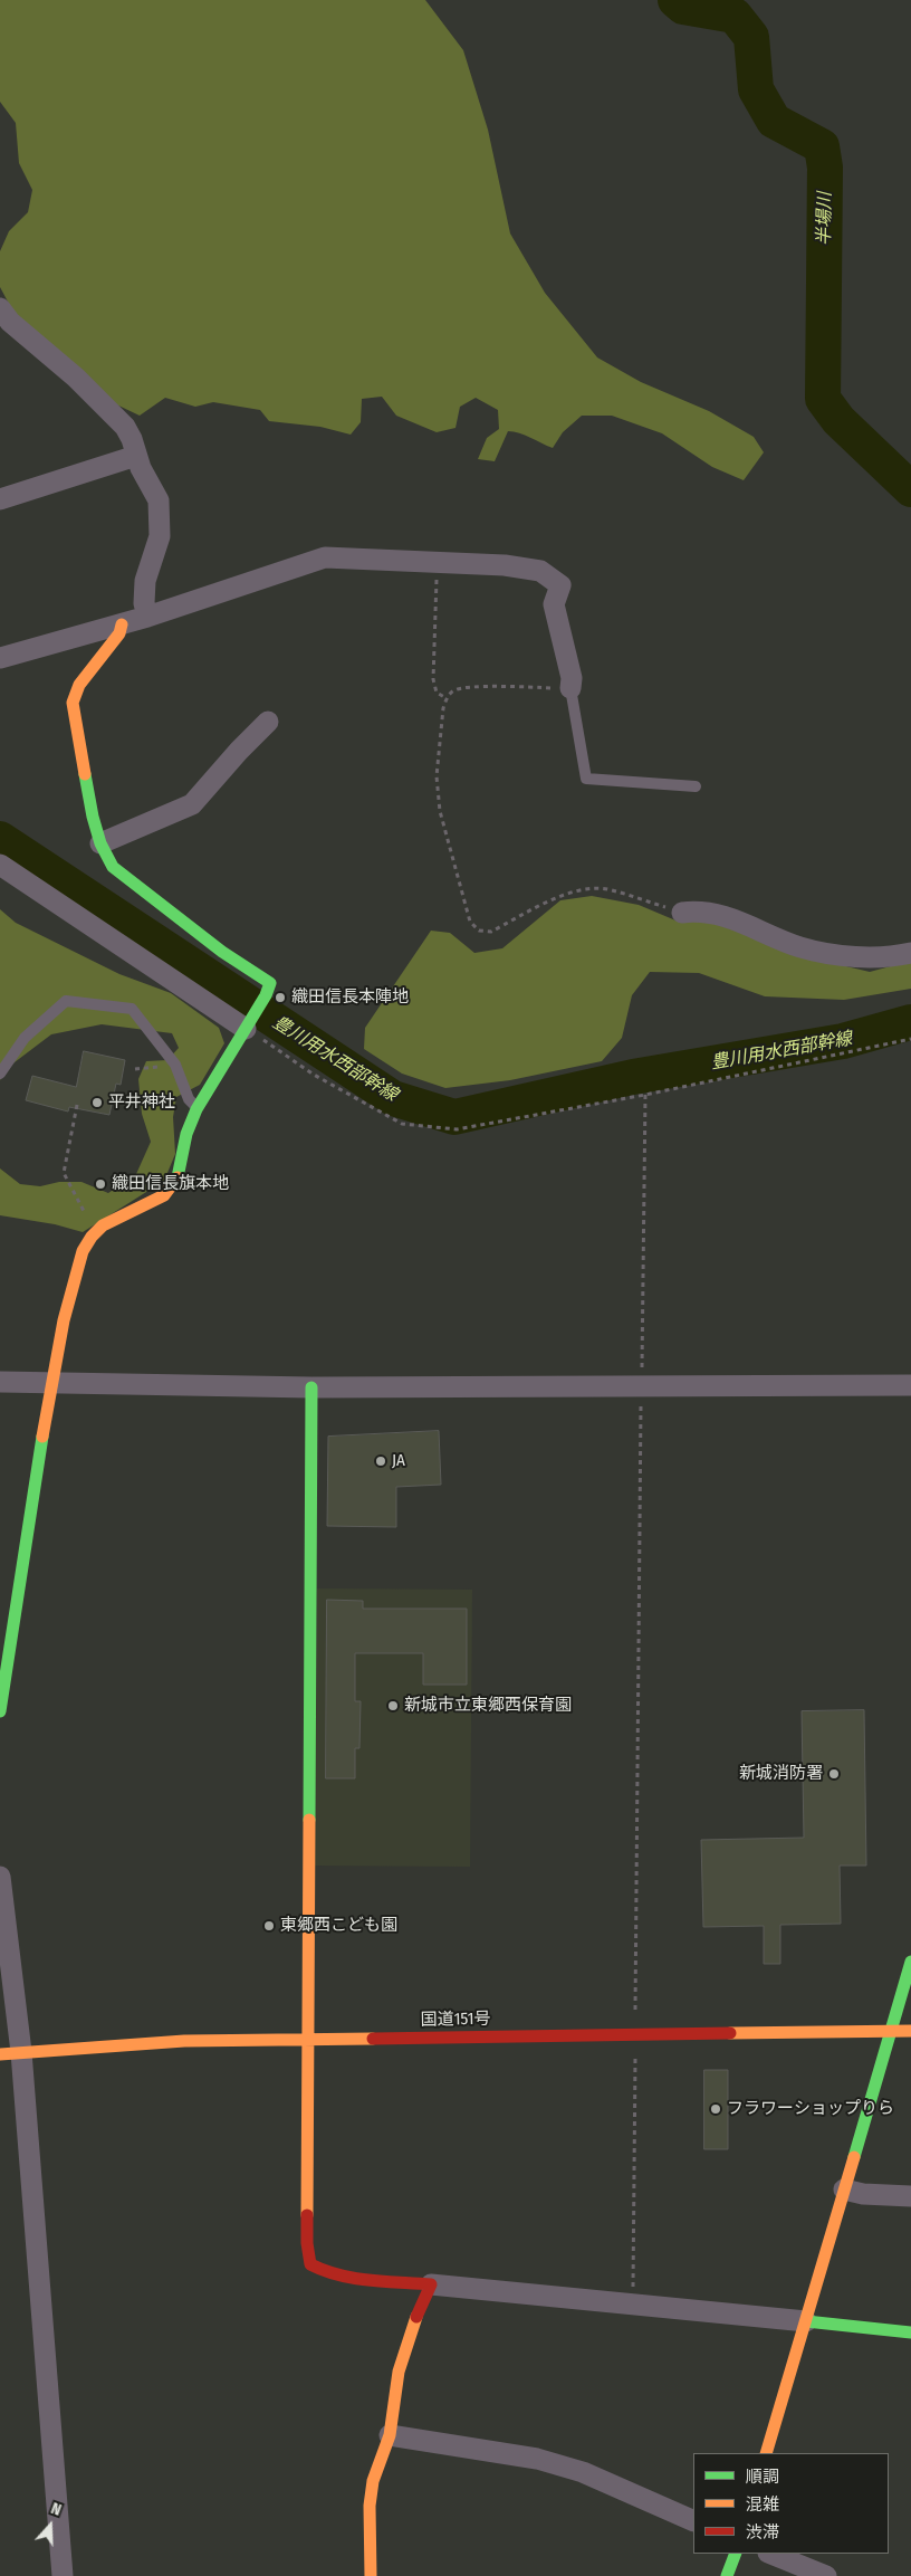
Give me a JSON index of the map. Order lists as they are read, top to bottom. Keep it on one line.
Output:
{"streets":{"main road":["国道151号"]},"water":["半場川","豊川用水西部幹線"],"places":["織田信長本陣地","平井神社","織田信長旗本地","JA","新城市立東郷西保育園","新城消防署","東郷西こども園","フラワーショップりら"],"legend":["順調","混雑","渋滞"],"north":"top"}
